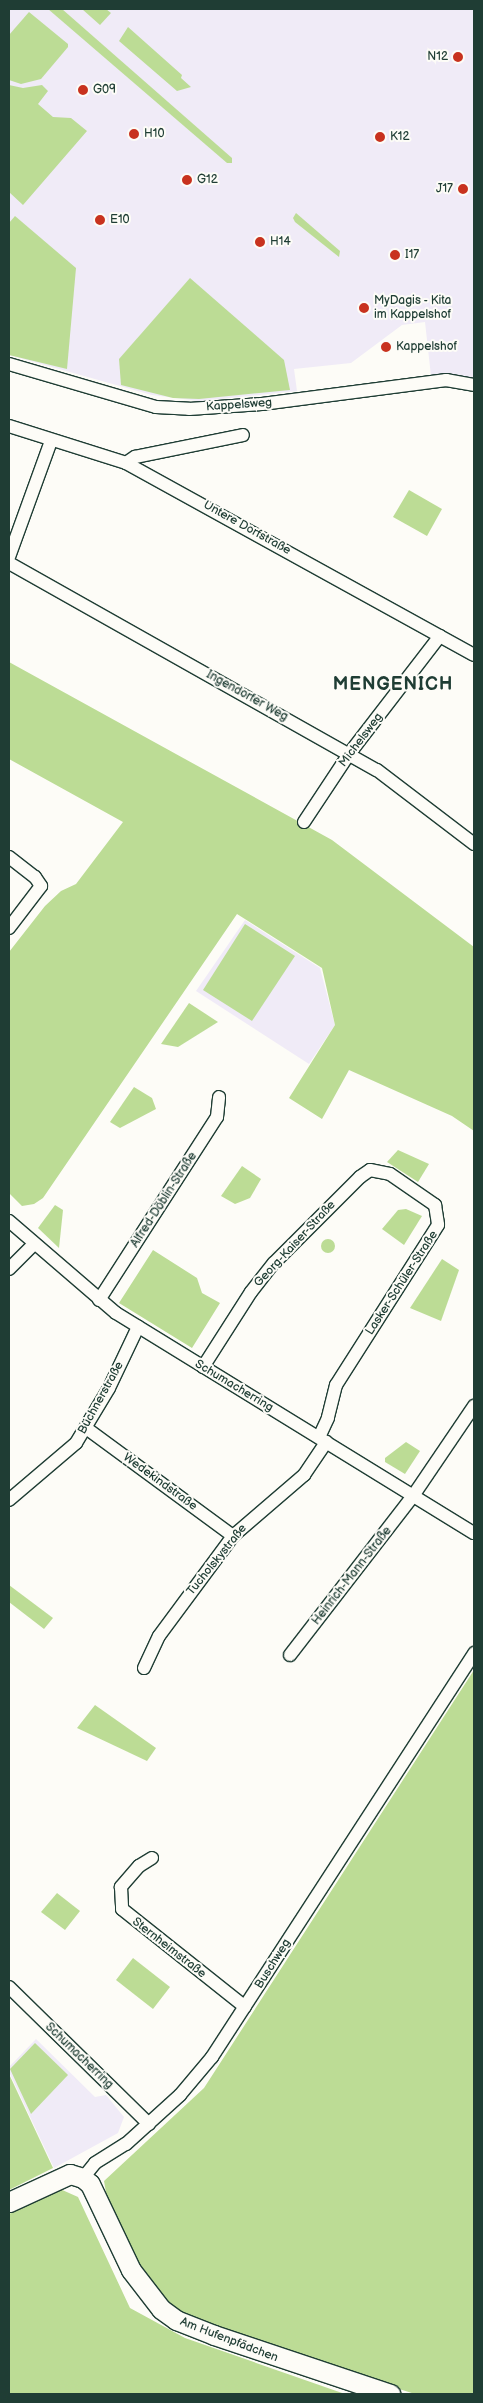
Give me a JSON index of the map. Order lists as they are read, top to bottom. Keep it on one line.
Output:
{"streets":{"street":["Kappelsweg","Untere Dorfstraße","Ingendorfer Weg","Michelsweg","Alfred-Döblin-Straße","Georg-Kaiser-Straße","Lasker-Schüler-Straße","Schumacherring","Büchnerstraße","Wedekindstraße","Tucholskystraße","Heinrich-Mann-Straße","Sternheimstraße","Buschweg","Am Hufenpfädchen"]},"crossings":[["Untere Dorfstraße","Michelsweg"],["Ingendorfer Weg","Michelsweg"],["Alfred-Döblin-Straße","Schumacherring"],["Georg-Kaiser-Straße","Lasker-Schüler-Straße"],["Georg-Kaiser-Straße","Schumacherring"],["Lasker-Schüler-Straße","Schumacherring"],["Lasker-Schüler-Straße","Tucholskystraße"],["Schumacherring","Büchnerstraße"],["Schumacherring","Tucholskystraße"],["Schumacherring","Heinrich-Mann-Straße"],["Schumacherring","Buschweg"],["Büchnerstraße","Wedekindstraße"],["Wedekindstraße","Tucholskystraße"],["Sternheimstraße","Buschweg"],["Buschweg","Am Hufenpfädchen"]],"districts":["MENGENICH"],"places":["N12","G09","H10","K12","G12","J17","E10","H14","I17","MyDagis - Kita im Kappelshof","Kappelshof"]}
